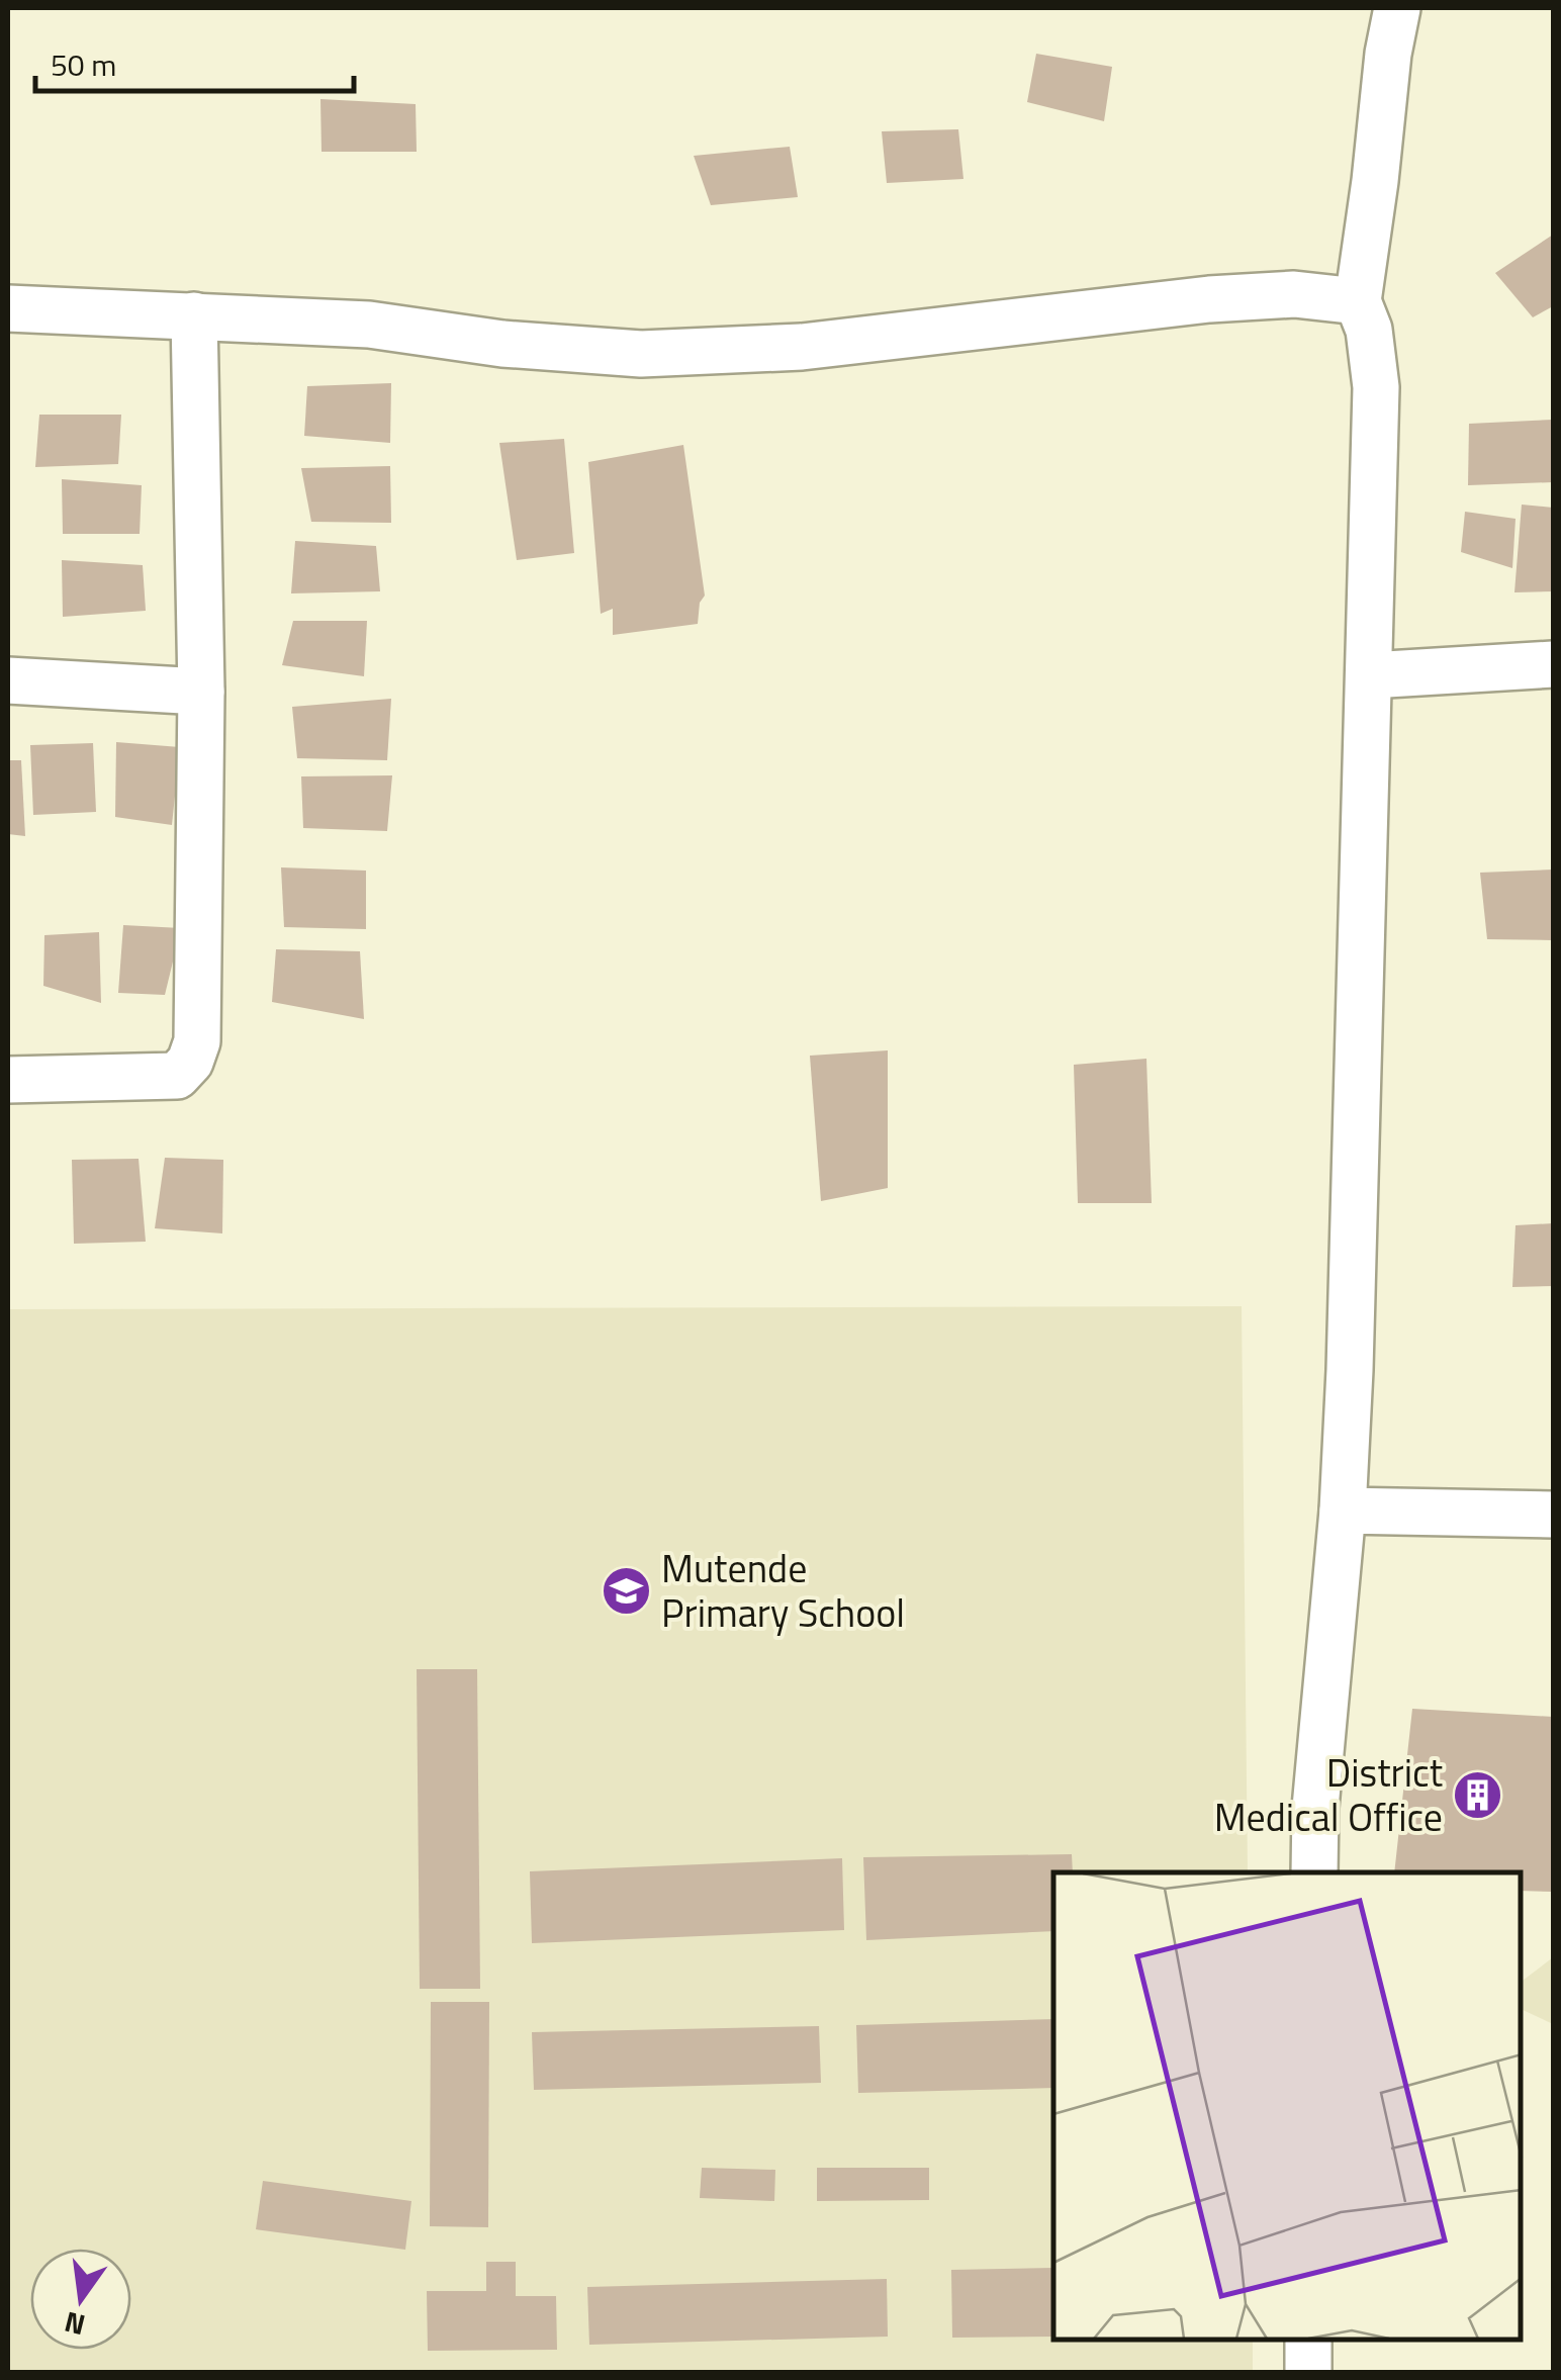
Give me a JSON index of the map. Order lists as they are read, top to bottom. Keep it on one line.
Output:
{"places":{"school or university":["Mutende Primary School"],"building":["District Medical Office"]},"scale_bar":"50 m","north":"bottom"}
